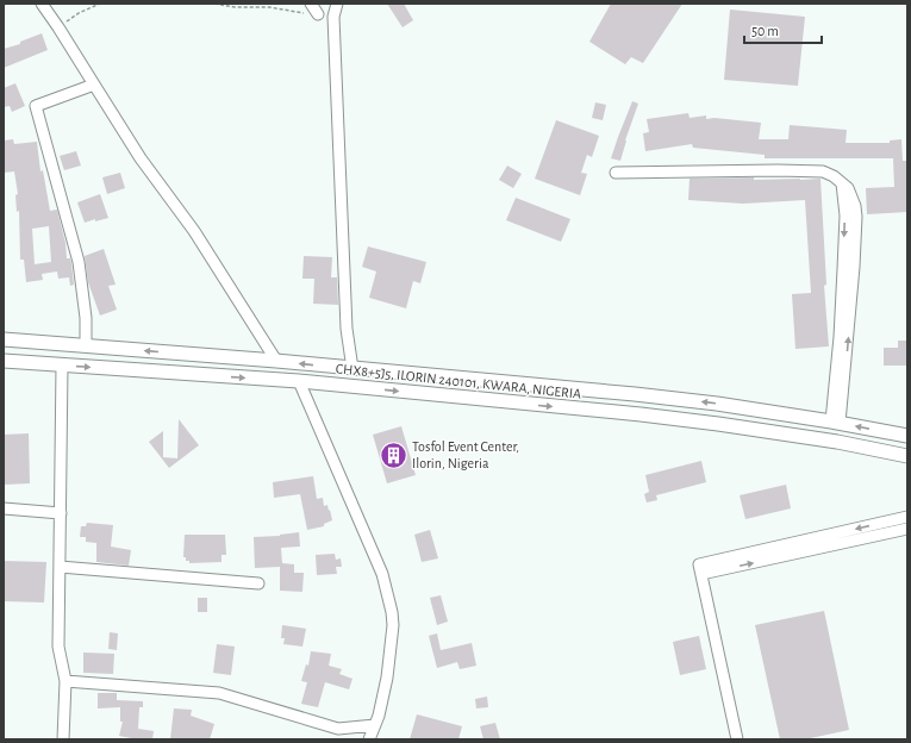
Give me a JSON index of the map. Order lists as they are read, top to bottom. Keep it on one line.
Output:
{"streets":{"main road":["CHX8+5J5, ILORIN 240101, KWARA, NIGERIA"]},"places":{"building":["Tosfol Event Center, Ilorin, Nigeria"]},"scale_bar":"50 m"}
